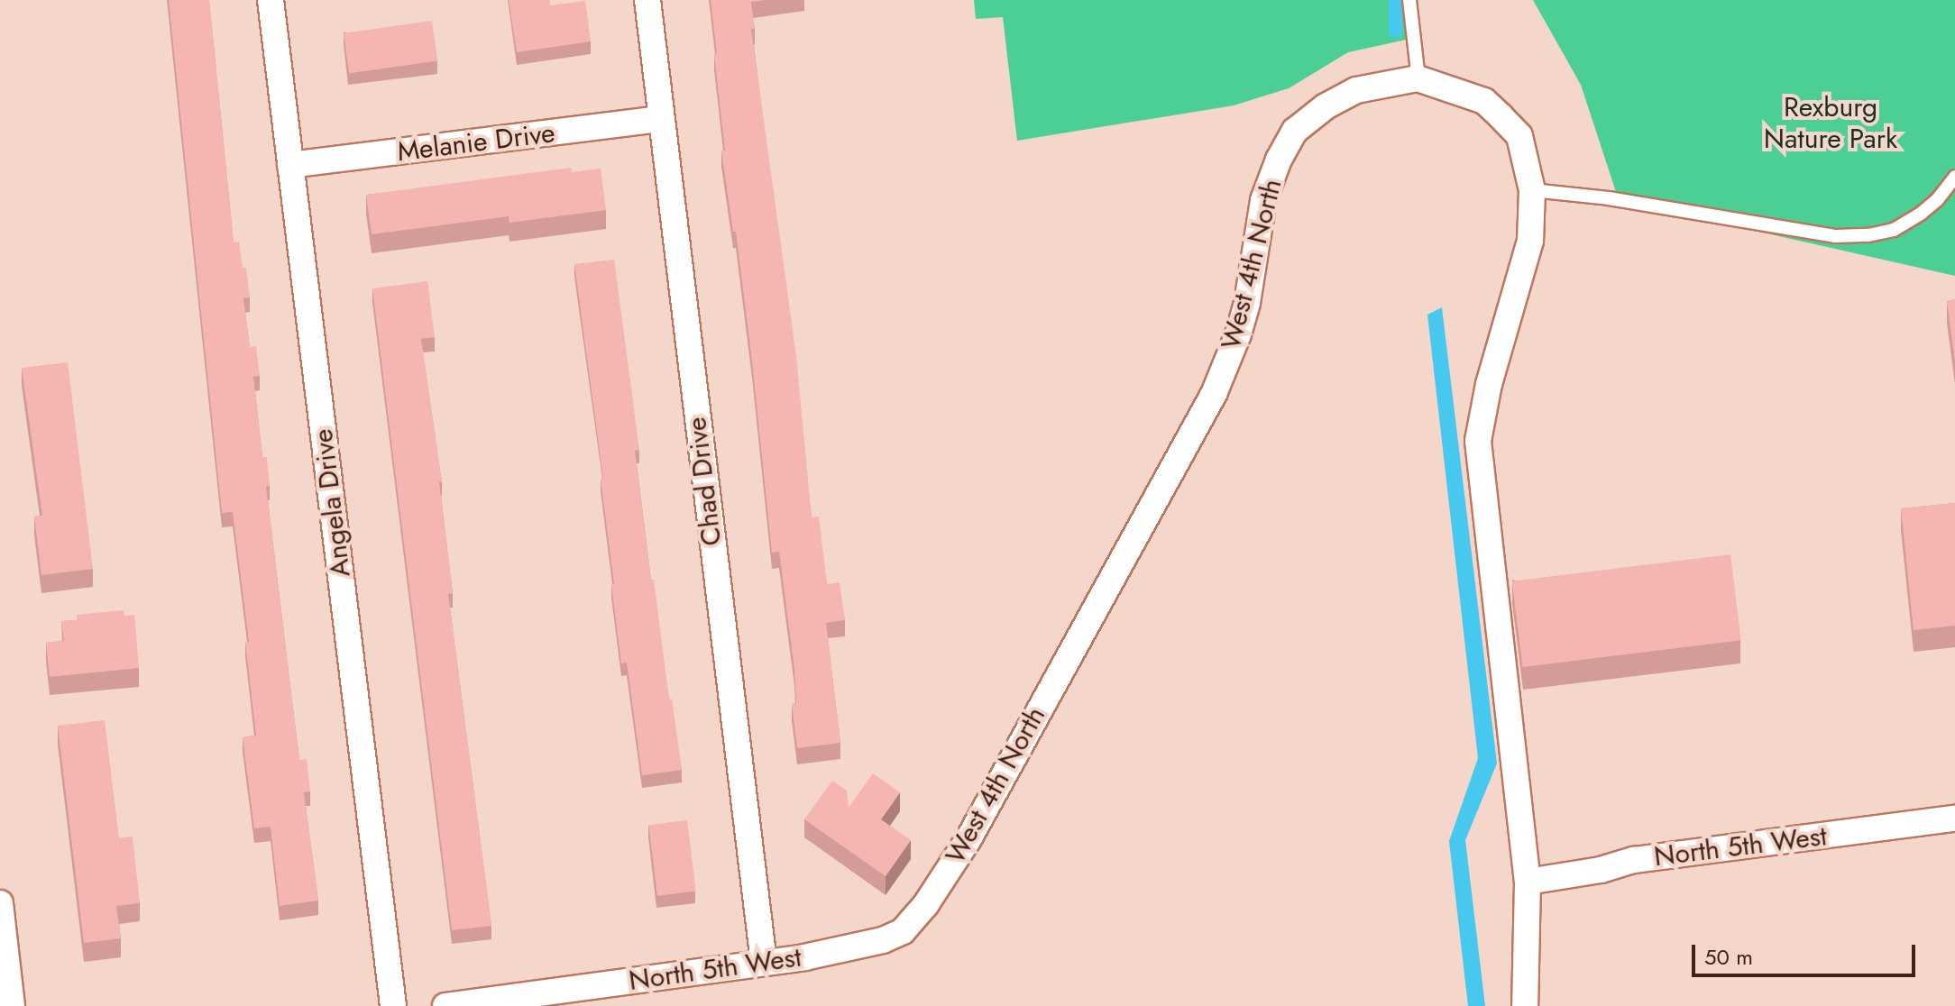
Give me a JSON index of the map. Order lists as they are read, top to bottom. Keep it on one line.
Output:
{"streets":{"street":["Melanie Drive","West 4th North","Chad Drive","Angela Drive","North 5th West"]},"crossings":[["Melanie Drive","Chad Drive"],["Melanie Drive","Angela Drive"],["West 4th North","North 5th West"],["Chad Drive","North 5th West"]],"parks":["Rexburg Nature Park"],"scale_bar":"50 m"}
